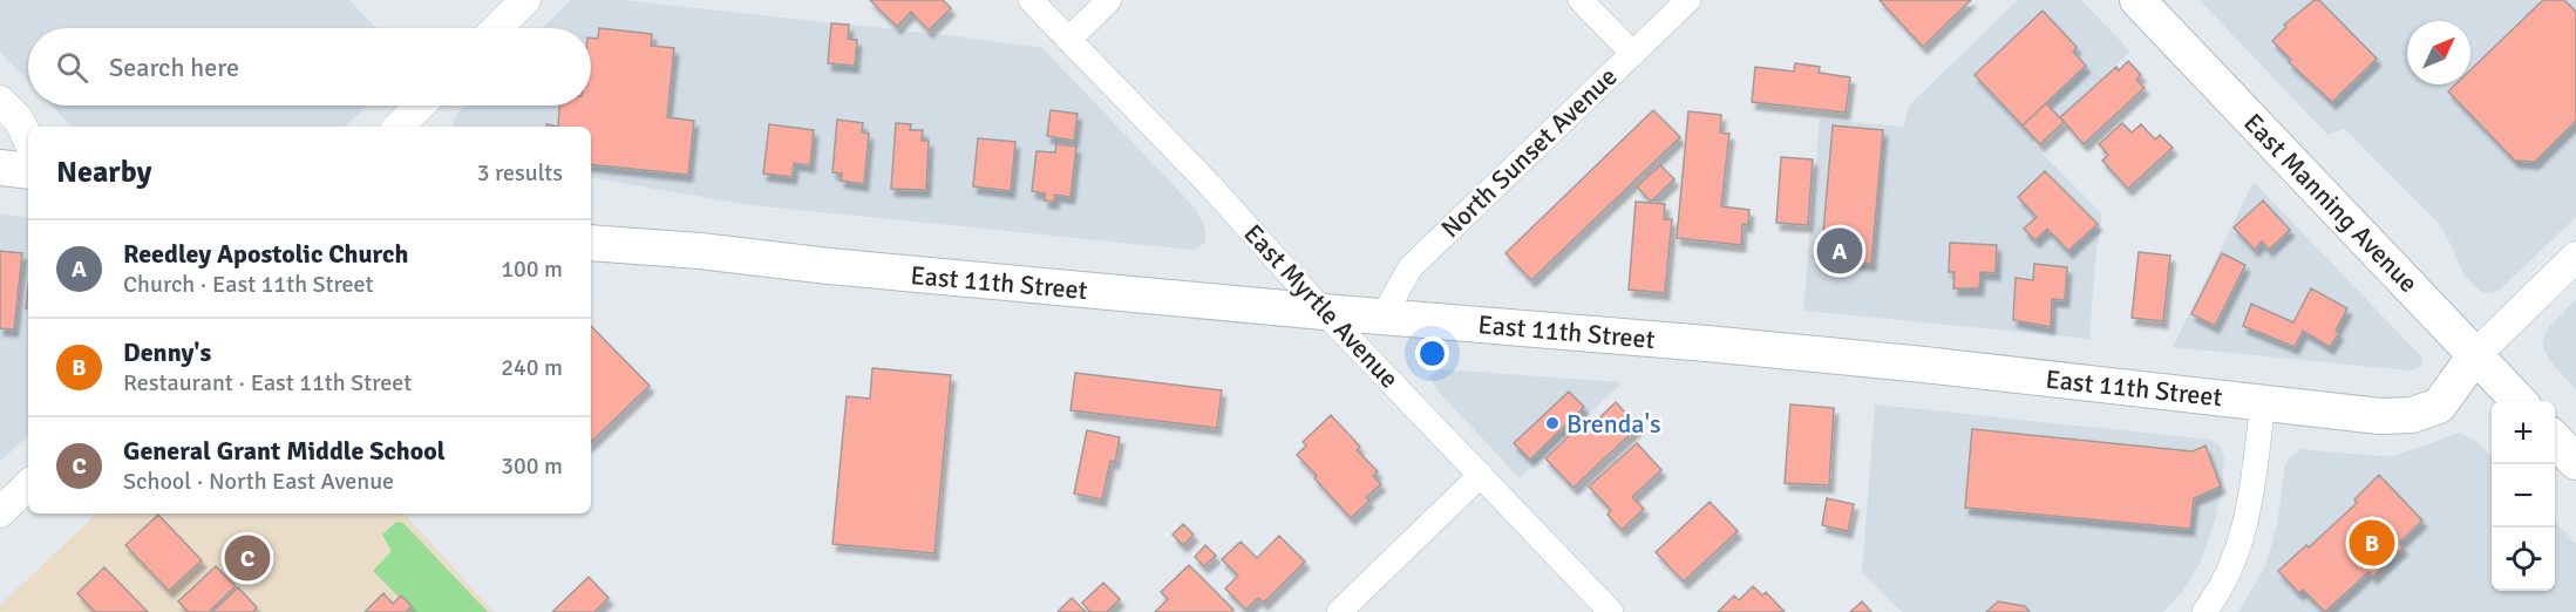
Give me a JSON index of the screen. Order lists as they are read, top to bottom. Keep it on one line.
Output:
{"streets":{"main road":["East Manning Avenue","East 11th Street"],"street":["North Sunset Avenue","East Myrtle Avenue"]},"crossings":[["North Sunset Avenue","East 11th Street"],["East Manning Avenue","East 11th Street"],["East 11th Street","East Myrtle Avenue"]],"places":["Brenda's"],"north":"top right","page":{"search":"Search here","heading":["Nearby","3 results"],"list":[{"mark":"A","name":"Reedley Apostolic Church","note":"Church · East 11th Street","value":"100 m"},{"mark":"B","name":"Denny's","note":"Restaurant · East 11th Street","value":"240 m"},{"mark":"C","name":"General Grant Middle School","note":"School · North East Avenue","value":"300 m"}],"pins":["A","B","C"],"map_buttons":["+","−"]}}
